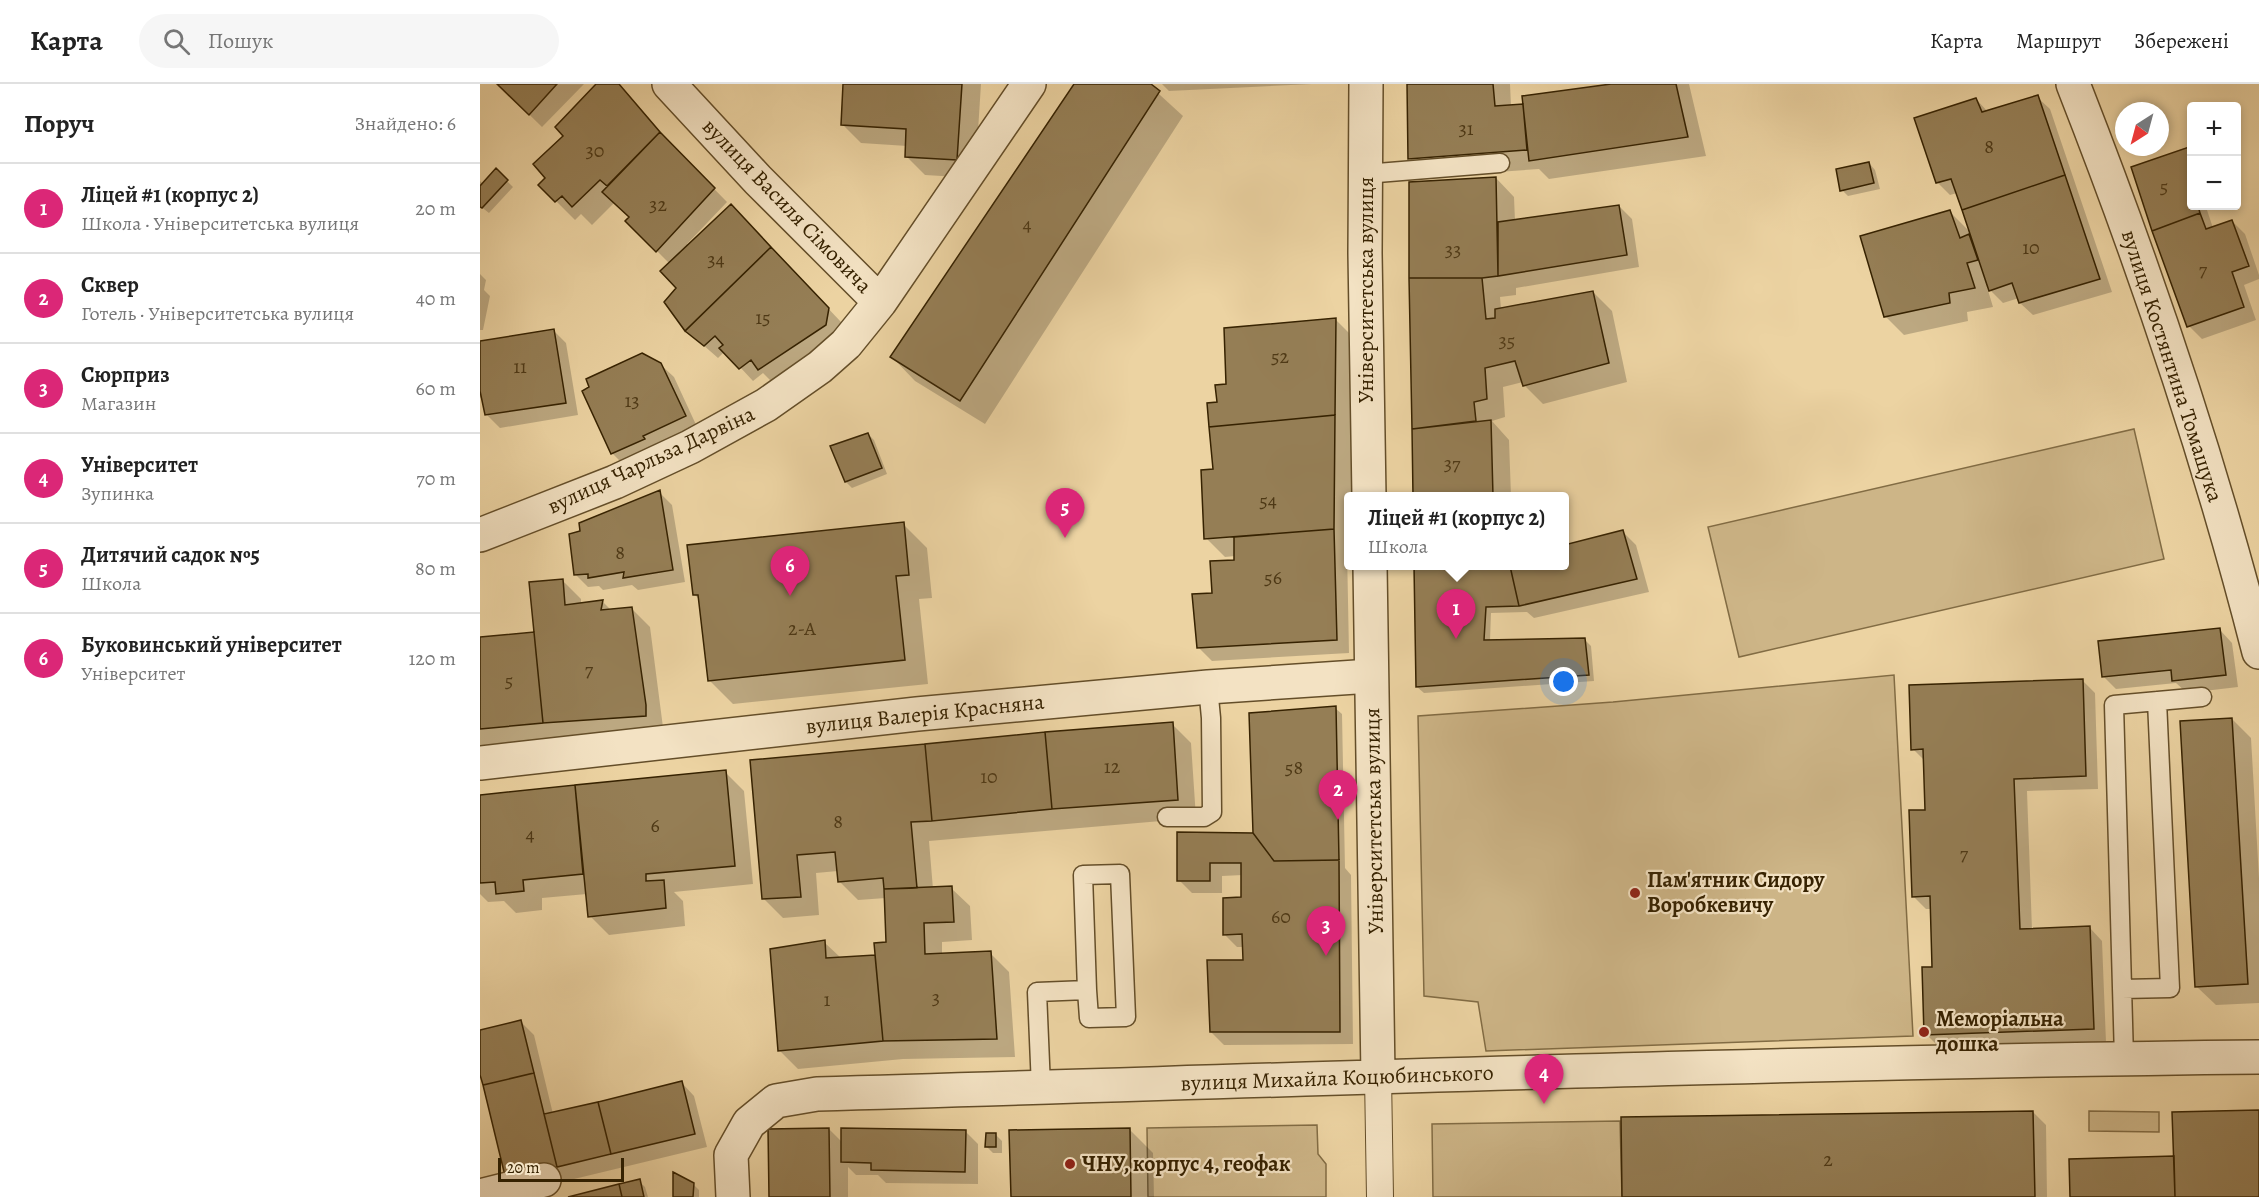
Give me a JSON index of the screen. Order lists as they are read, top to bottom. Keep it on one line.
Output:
{"streets":{"street":["вулиця Василя Сімовича","Університетська вулиця","вулиця Костянтина Томащука","вулиця Чарльза Дарвіна","вулиця Валерія Красняна","вулиця Михайла Коцюбинського"]},"crossings":[["вулиця Василя Сімовича","вулиця Чарльза Дарвіна"],["Університетська вулиця","вулиця Валерія Красняна"],["Університетська вулиця","вулиця Михайла Коцюбинського"]],"places":["Пам'ятник Сидору Воробкевичу","Меморіальна дошка","ЧНУ, корпус 4, геофак"],"house_numbers":["31","8","30","5","32","4","10","33","34","7","15","35","52","11","13","37","54","8","56","2-А","7","5","12","58","10","8","6","4","7","60","3","1","2"],"scale_bar":"20 m","north":"bottom left","page":{"header":"Карта","search":"Пошук","nav":["Карта","Маршрут","Збережені"],"heading":["Поруч","Знайдено: 6"],"map_buttons":["+","−"],"list":[{"mark":"1","name":"Ліцей #1 (корпус 2)","note":"Школа · Університетська вулиця","value":"20 m"},{"mark":"2","name":"Сквер","note":"Готель · Університетська вулиця","value":"40 m"},{"mark":"3","name":"Сюрприз","note":"Магазин","value":"60 m"},{"mark":"4","name":"Університет","note":"Зупинка","value":"70 m"},{"mark":"5","name":"Дитячий садок №5","note":"Школа","value":"80 m"},{"mark":"6","name":"Буковинський університет","note":"Університет","value":"120 m"}],"pins":["5","6","1","2","3","4"],"popup":["Ліцей #1 (корпус 2)","Школа"],"scale":"20 m"}}
